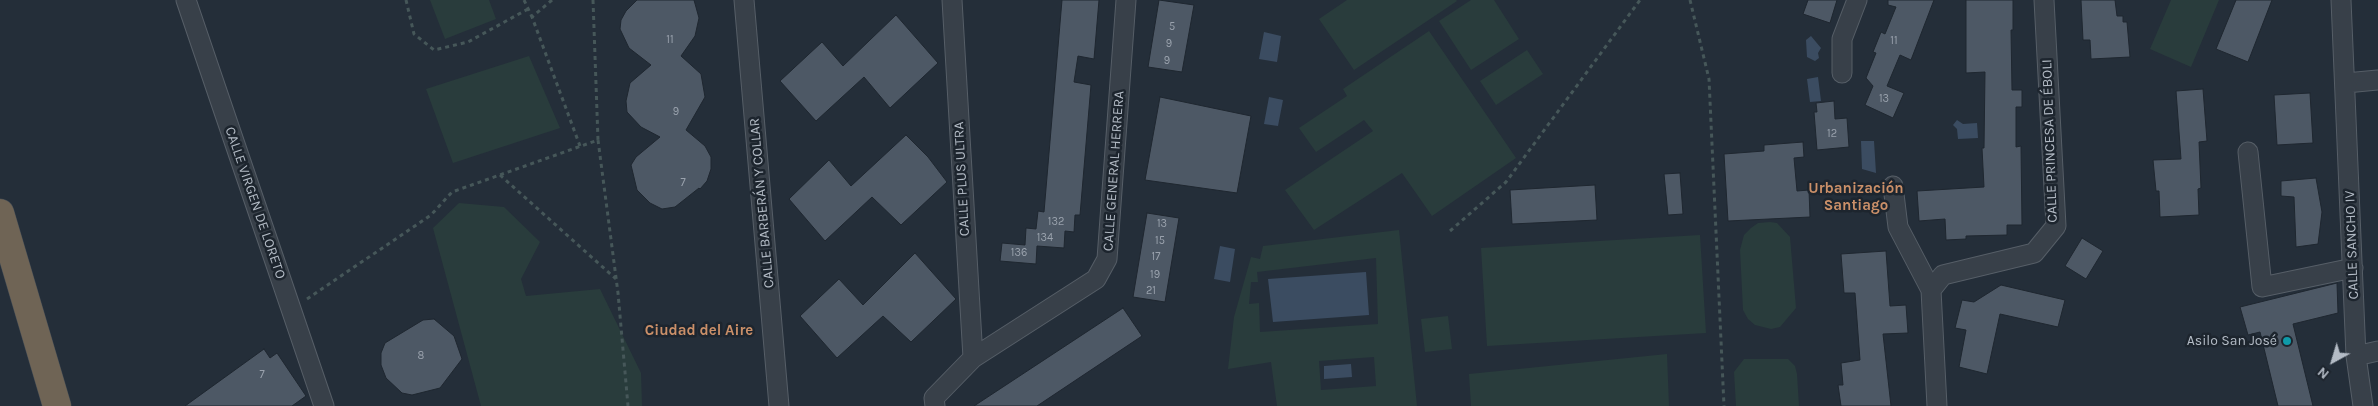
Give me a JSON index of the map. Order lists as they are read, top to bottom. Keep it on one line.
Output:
{"streets":{"street":["CALLE PRINCESA DE ÉBOLI","CALLE GENERAL HERRERA","CALLE PLUS ULTRA","CALLE VIRGEN DE LORETO","CALLE BARBERÁN Y COLLAR","CALLE SANCHO IV"]},"crossings":[["CALLE GENERAL HERRERA","CALLE PLUS ULTRA"]],"districts":["Urbanización Santiago","Ciudad del Aire"],"places":["Asilo San José"],"house_numbers":["5","11","11","9","9","13","9","12","7","132","13","134","15","136","17","19","21","8","7"],"north":"bottom left"}
